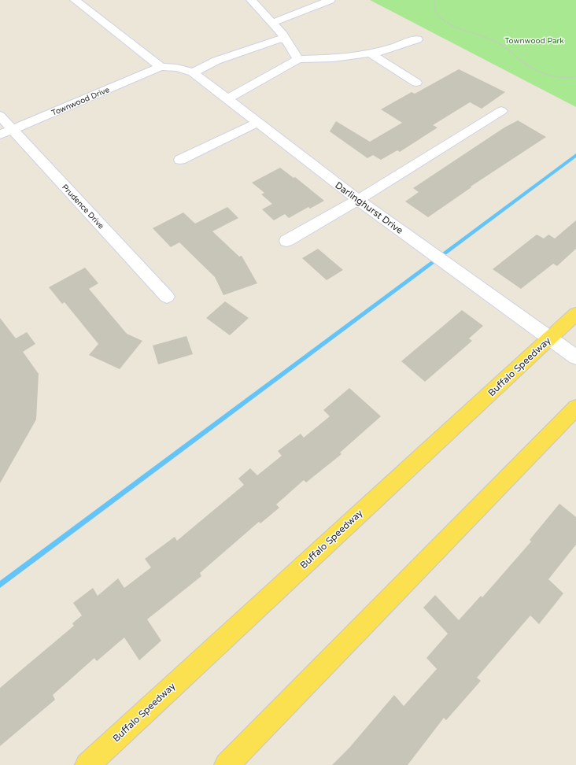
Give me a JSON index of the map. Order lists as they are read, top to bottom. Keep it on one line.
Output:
{"streets":{"main road":["Buffalo Speedway"],"street":["Townwood Drive","Prudence Drive","Darlinghurst Drive"]},"crossings":[["Townwood Drive","Prudence Drive"],["Townwood Drive","Darlinghurst Drive"],["Darlinghurst Drive","Buffalo Speedway"]],"parks":["Townwood Park"]}
